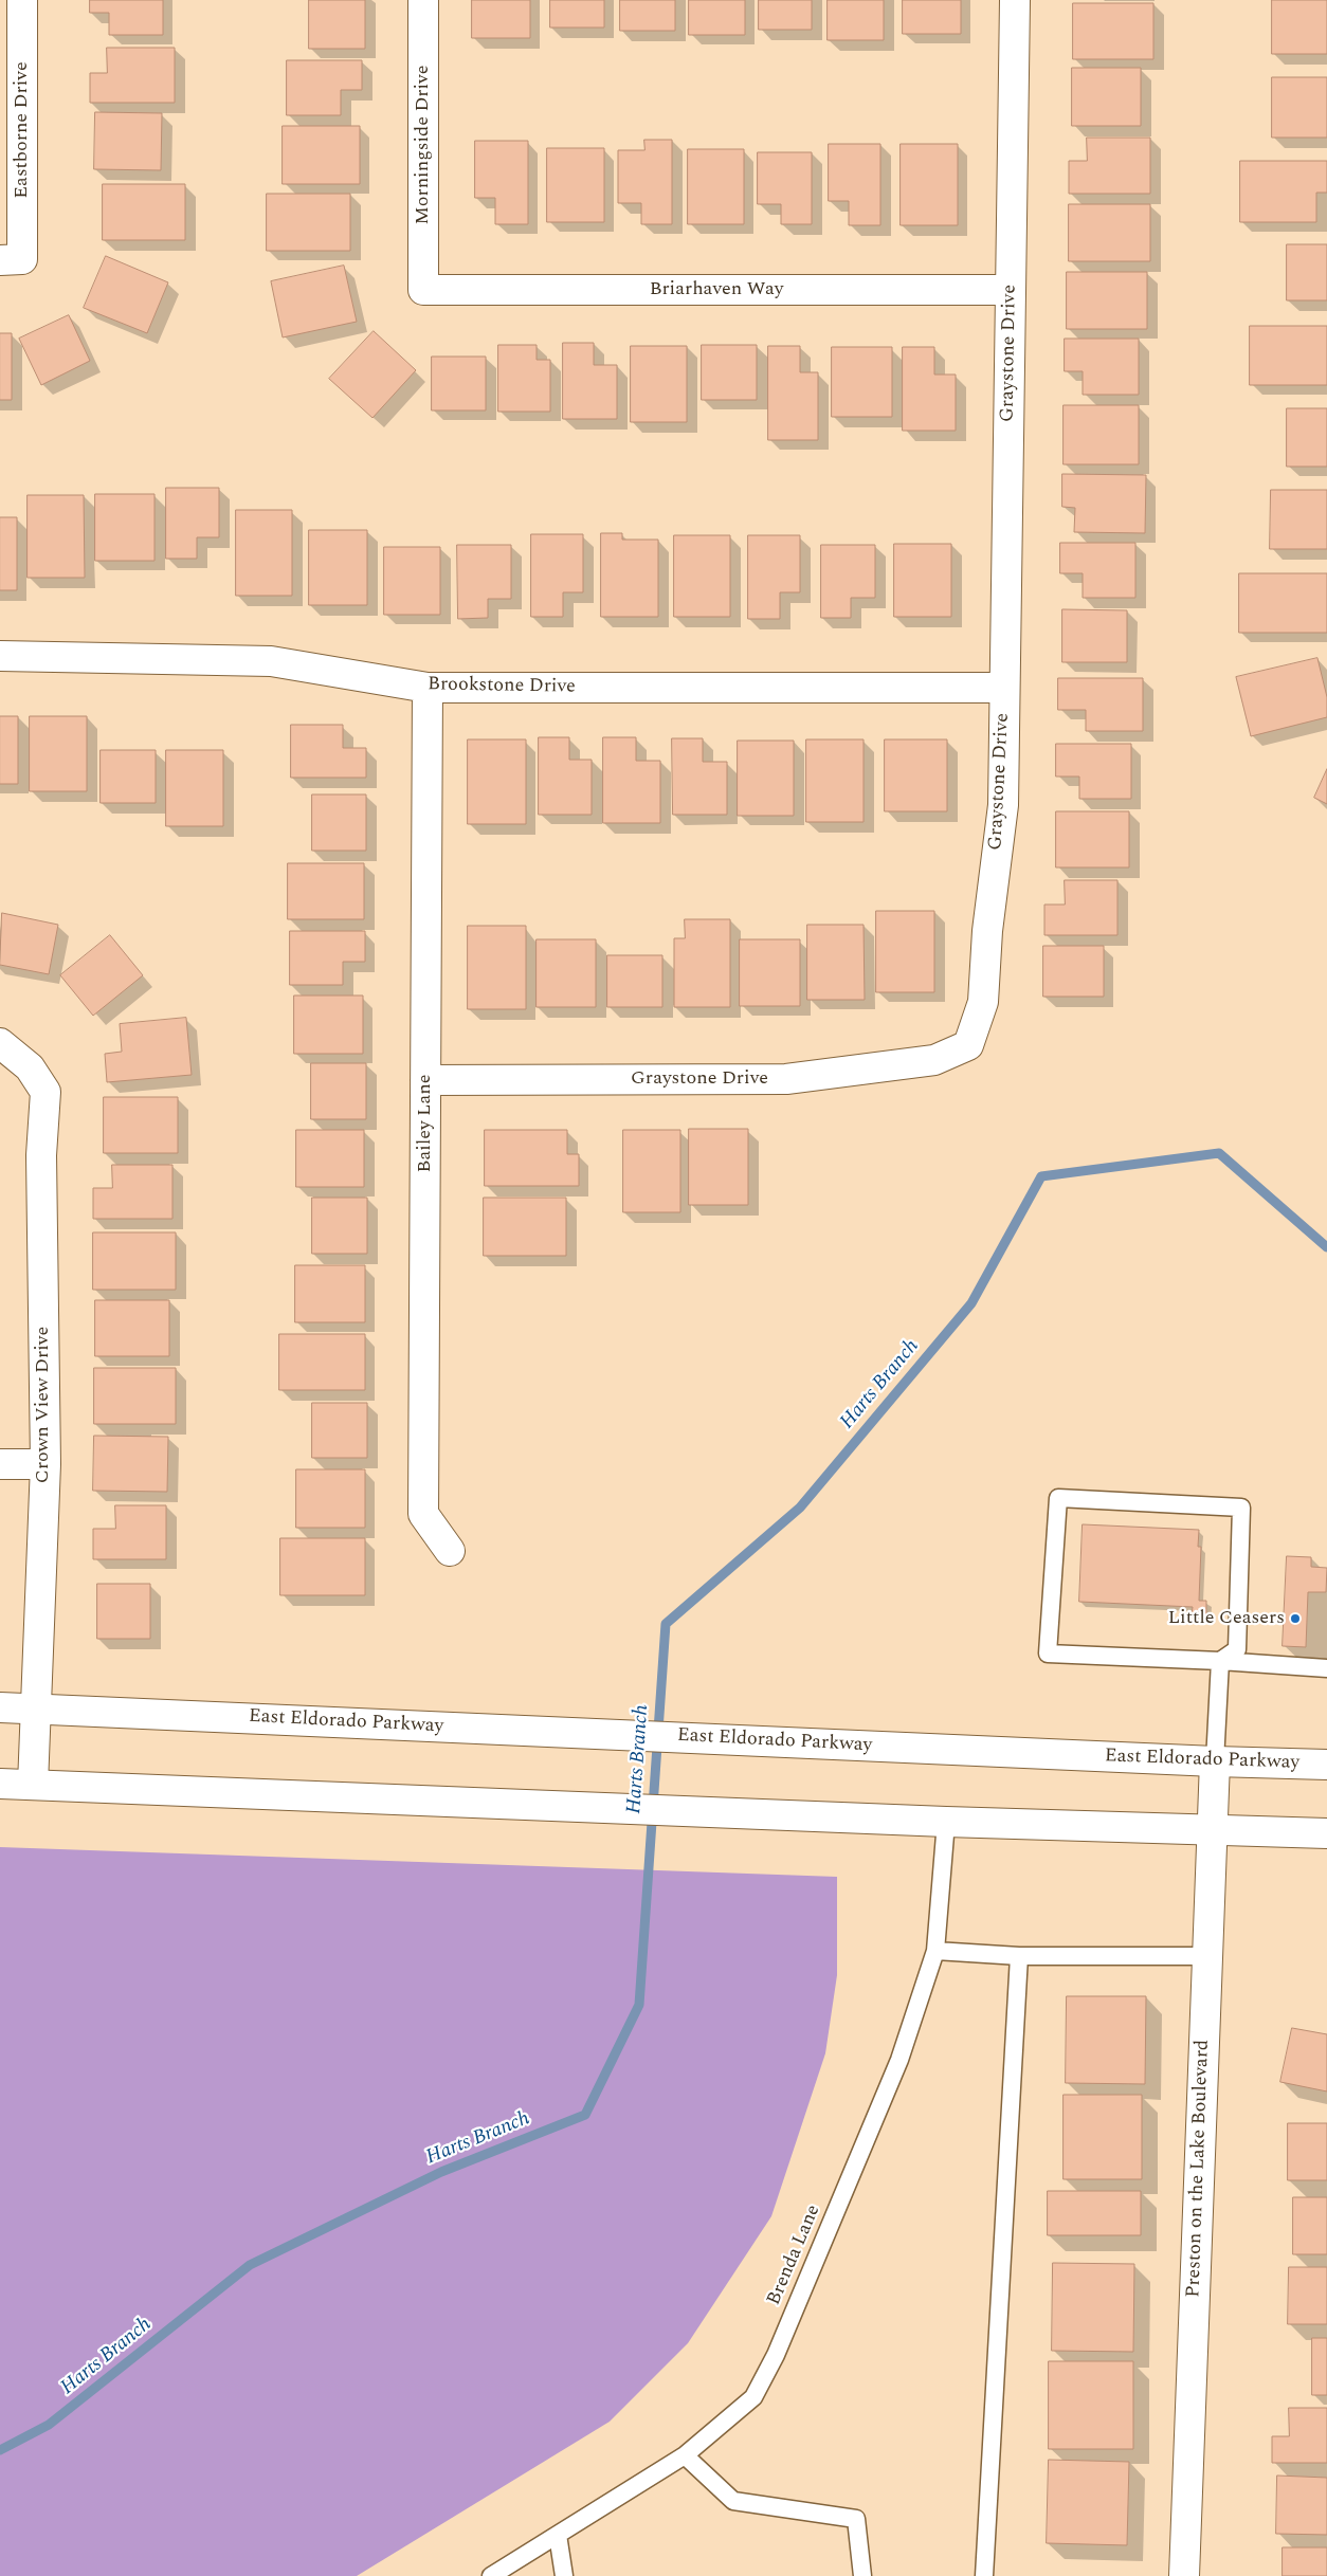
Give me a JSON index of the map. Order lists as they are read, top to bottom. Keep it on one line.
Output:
{"streets":{"street":["Eastborne Drive","Morningside Drive","Briarhaven Way","Graystone Drive","Brookstone Drive","Bailey Lane","Crown View Drive","East Eldorado Parkway","Preston on the Lake Boulevard"],"lane":["Brenda Lane"]},"crossings":[["Morningside Drive","Briarhaven Way"],["Briarhaven Way","Graystone Drive"],["Graystone Drive","Brookstone Drive"],["Graystone Drive","Bailey Lane"],["Brookstone Drive","Bailey Lane"],["Crown View Drive","East Eldorado Parkway"],["East Eldorado Parkway","Preston on the Lake Boulevard"]],"water":["Harts Branch"],"places":["Little Ceasers"]}
